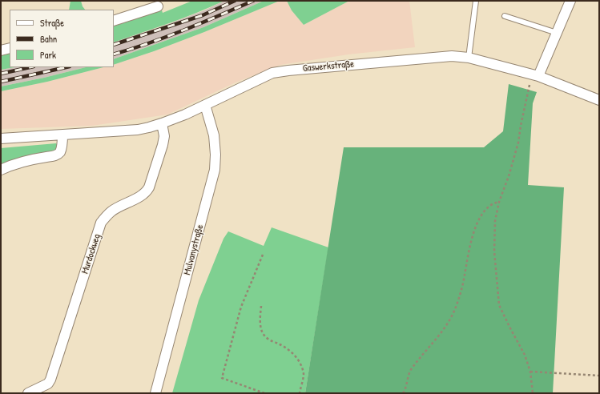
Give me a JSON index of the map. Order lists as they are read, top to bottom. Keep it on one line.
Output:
{"streets":{"street":["Gaswerkstraße","Mulvanystraße","Murdockweg"]},"crossings":[["Gaswerkstraße","Mulvanystraße"],["Gaswerkstraße","Murdockweg"]],"legend":["Straße","Bahn","Park"]}
